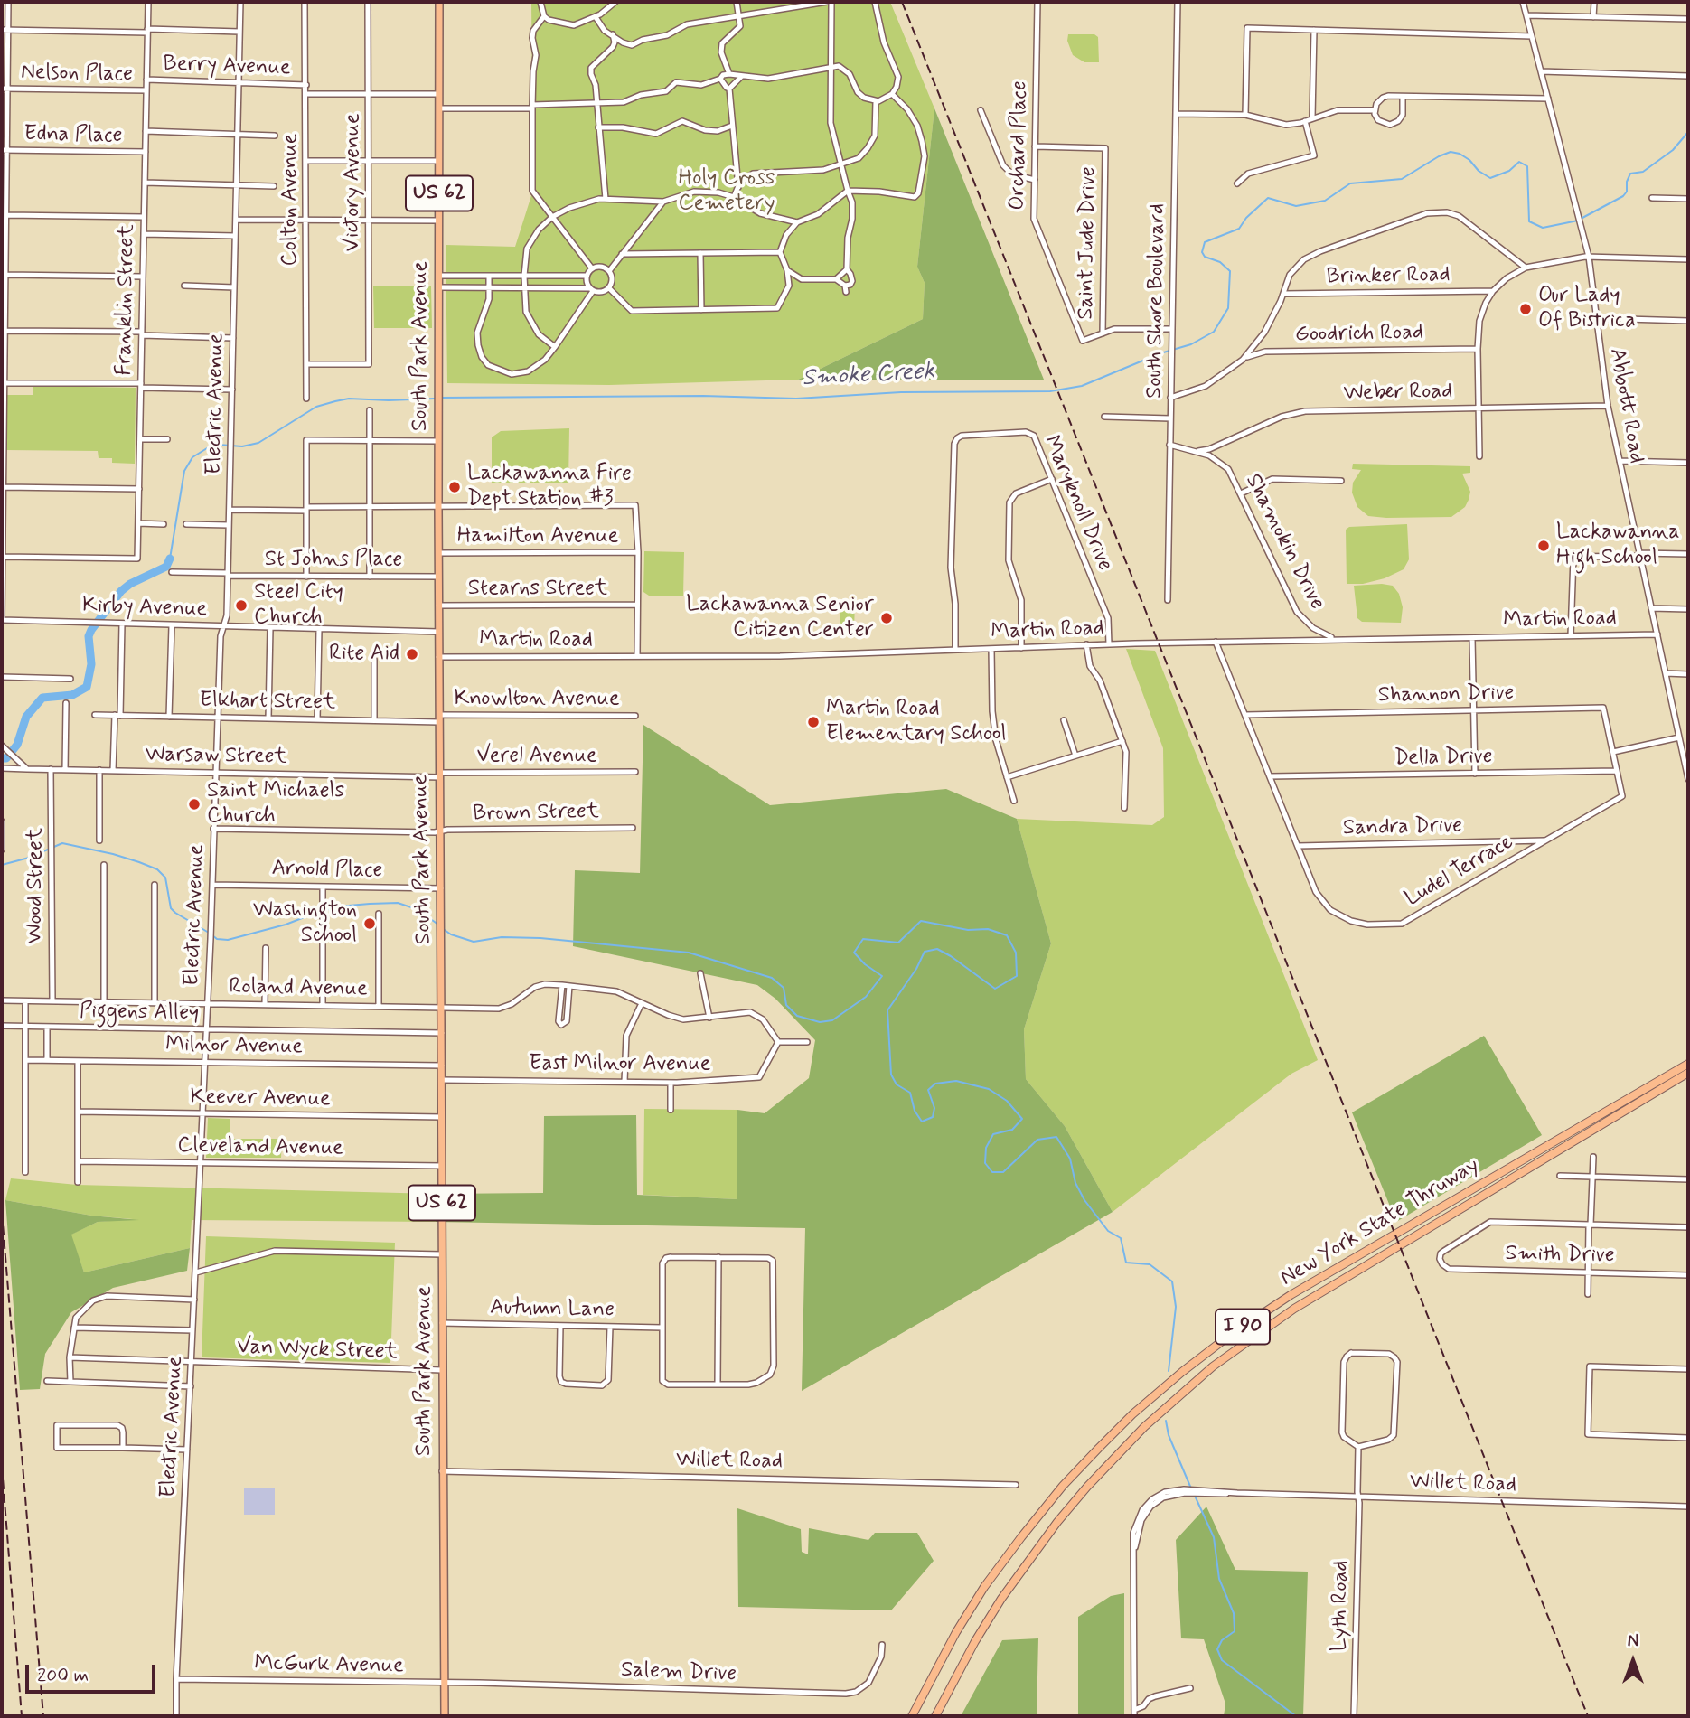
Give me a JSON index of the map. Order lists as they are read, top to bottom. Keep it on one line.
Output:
{"streets":{"highway":["New York State Thruway","I 90"],"main road":["US 62","South Park Avenue"],"street":["Berry Avenue","Nelson Place","Edna Place","Orchard Place","Victory Avenue","Colton Avenue","Saint Jude Drive","Brinker Road","Franklin Street","South Shore Boulevard","Goodrich Road","Weber Road","Electric Avenue","Abbott Road","Maryknoll Drive","Hamilton Avenue","Shamokin Drive","St Johns Place","Stearns Street","Kirby Avenue","Martin Road","Shannon Drive","Knowlton Avenue","Elkhart Street","Warsaw Street","Verel Avenue","Della Drive","Brown Street","Sandra Drive","Arnold Place","Ludel Terrace","Wood Street","Roland Avenue","Piggens Alley","Milnor Avenue","East Milnor Avenue","Keever Avenue","Cleveland Avenue","Smith Drive","Autumn Lane","Van Wyck Street","Willet Road","Lyth Road","McGurk Avenue","Salem Drive"]},"crossings":[["Berry Avenue","Colton Avenue"],["Berry Avenue","Franklin Street"],["Berry Avenue","Electric Avenue"],["Nelson Place","Franklin Street"],["Edna Place","Franklin Street"],["Orchard Place","Saint Jude Drive"],["Orchard Place","South Shore Boulevard"],["Victory Avenue","Colton Avenue"],["South Shore Boulevard","Shamokin Drive"],["South Park Avenue","Hamilton Avenue"],["South Park Avenue","St Johns Place"],["South Park Avenue","Stearns Street"],["South Park Avenue","Kirby Avenue"],["South Park Avenue","Martin Road"],["South Park Avenue","Knowlton Avenue"],["South Park Avenue","Elkhart Street"],["South Park Avenue","Warsaw Street"],["South Park Avenue","Verel Avenue"],["South Park Avenue","Brown Street"],["South Park Avenue","Arnold Place"],["South Park Avenue","Roland Avenue"],["South Park Avenue","Piggens Alley"],["South Park Avenue","Milnor Avenue"],["South Park Avenue","East Milnor Avenue"],["South Park Avenue","Keever Avenue"],["South Park Avenue","Cleveland Avenue"],["South Park Avenue","Autumn Lane"],["South Park Avenue","Van Wyck Street"],["South Park Avenue","Willet Road"],["South Park Avenue","McGurk Avenue"],["South Park Avenue","Salem Drive"],["Weber Road","Abbott Road"],["Weber Road","Shamokin Drive"],["Electric Avenue","St Johns Place"],["Electric Avenue","Kirby Avenue"],["Electric Avenue","Elkhart Street"],["Electric Avenue","Warsaw Street"],["Electric Avenue","Brown Street"],["Electric Avenue","Arnold Place"],["Electric Avenue","Roland Avenue"],["Electric Avenue","Piggens Alley"],["Electric Avenue","Milnor Avenue"],["Electric Avenue","Keever Avenue"],["Electric Avenue","Cleveland Avenue"],["Electric Avenue","Van Wyck Street"],["Electric Avenue","McGurk Avenue"],["Abbott Road","Martin Road"],["Maryknoll Drive","Martin Road"],["Shamokin Drive","Martin Road"],["Martin Road","Ludel Terrace"],["Shannon Drive","Ludel Terrace"],["Knowlton Avenue","Elkhart Street"],["Warsaw Street","Verel Avenue"],["Warsaw Street","Wood Street"],["Della Drive","Ludel Terrace"],["Sandra Drive","Ludel Terrace"],["Wood Street","Roland Avenue"],["Roland Avenue","East Milnor Avenue"],["Willet Road","Lyth Road"],["McGurk Avenue","Salem Drive"]],"water":["Smoke Creek"],"parks":["Holy Cross Cemetery"],"places":["Our Lady Of Bistrica","Lackawanna Fire Dept Station #3","Lackawanna High School","Steel City Church","Lackawanna Senior Citizen Center","Rite Aid","Martin Road Elementary School","Saint Michaels Church","Washington School"],"scale_bar":"200 m","north":"top"}
